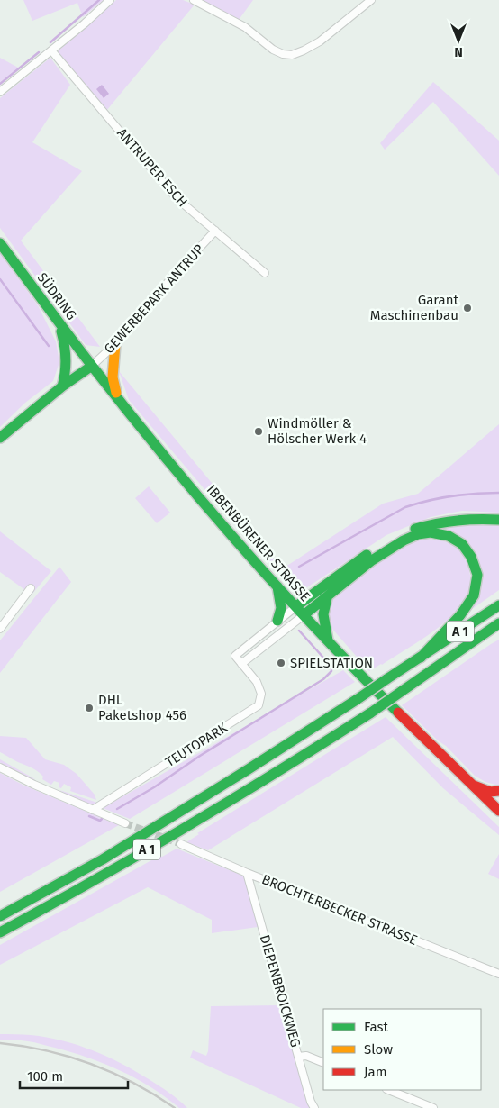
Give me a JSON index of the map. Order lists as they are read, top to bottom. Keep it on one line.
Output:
{"streets":{"main road":["SÜDRING","IBBENBÜRENER STRASSE","A 1"],"street":["ANTRUPER ESCH","GEWERBEPARK ANTRUP","TEUTOPARK","BROCHTERBECKER STRASSE","DIEPENBROICKWEG"]},"crossings":[["ANTRUPER ESCH","GEWERBEPARK ANTRUP"],["SÜDRING","GEWERBEPARK ANTRUP"],["SÜDRING","IBBENBÜRENER STRASSE"],["GEWERBEPARK ANTRUP","IBBENBÜRENER STRASSE"],["IBBENBÜRENER STRASSE","TEUTOPARK"],["BROCHTERBECKER STRASSE","DIEPENBROICKWEG"]],"places":["Garant Maschinenbau","Windmöller & Hölscher Werk 4","SPIELSTATION","DHL Paketshop 456"],"legend":["Fast","Slow","Jam"],"scale_bar":"100 m","north":"bottom"}
